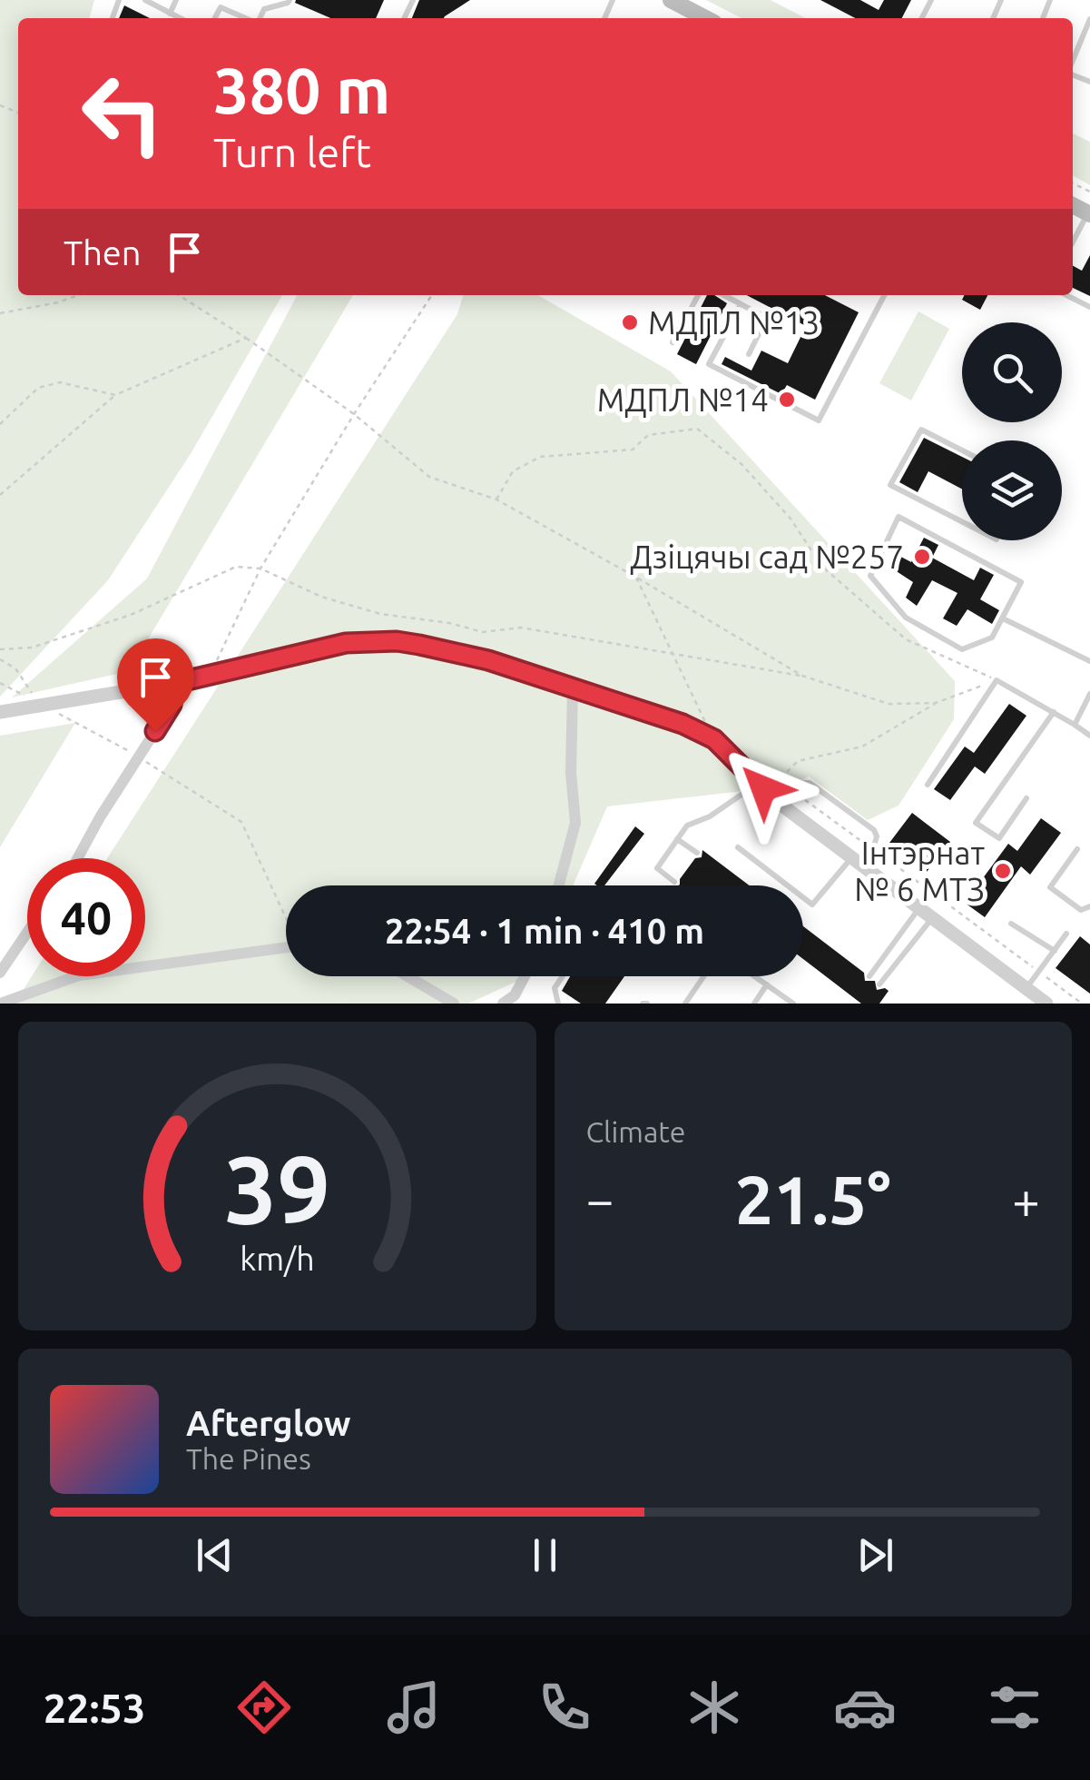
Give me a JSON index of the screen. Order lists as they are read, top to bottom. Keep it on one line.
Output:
{"places":["МДПЛ №13","МДПЛ №14","Дзіцячы сад №257","Інтэрнат № 6 МТЗ"],"page":{"turn":["380 m","Turn left"],"then":"Then","limit":"40","trip":"22:54 · 1 min · 410 m","tile":"Climate","heat":["−","21.5°","+"],"song":["Afterglow","The Pines"],"tabs":"22:53","gauge":["39","km/h"]}}
